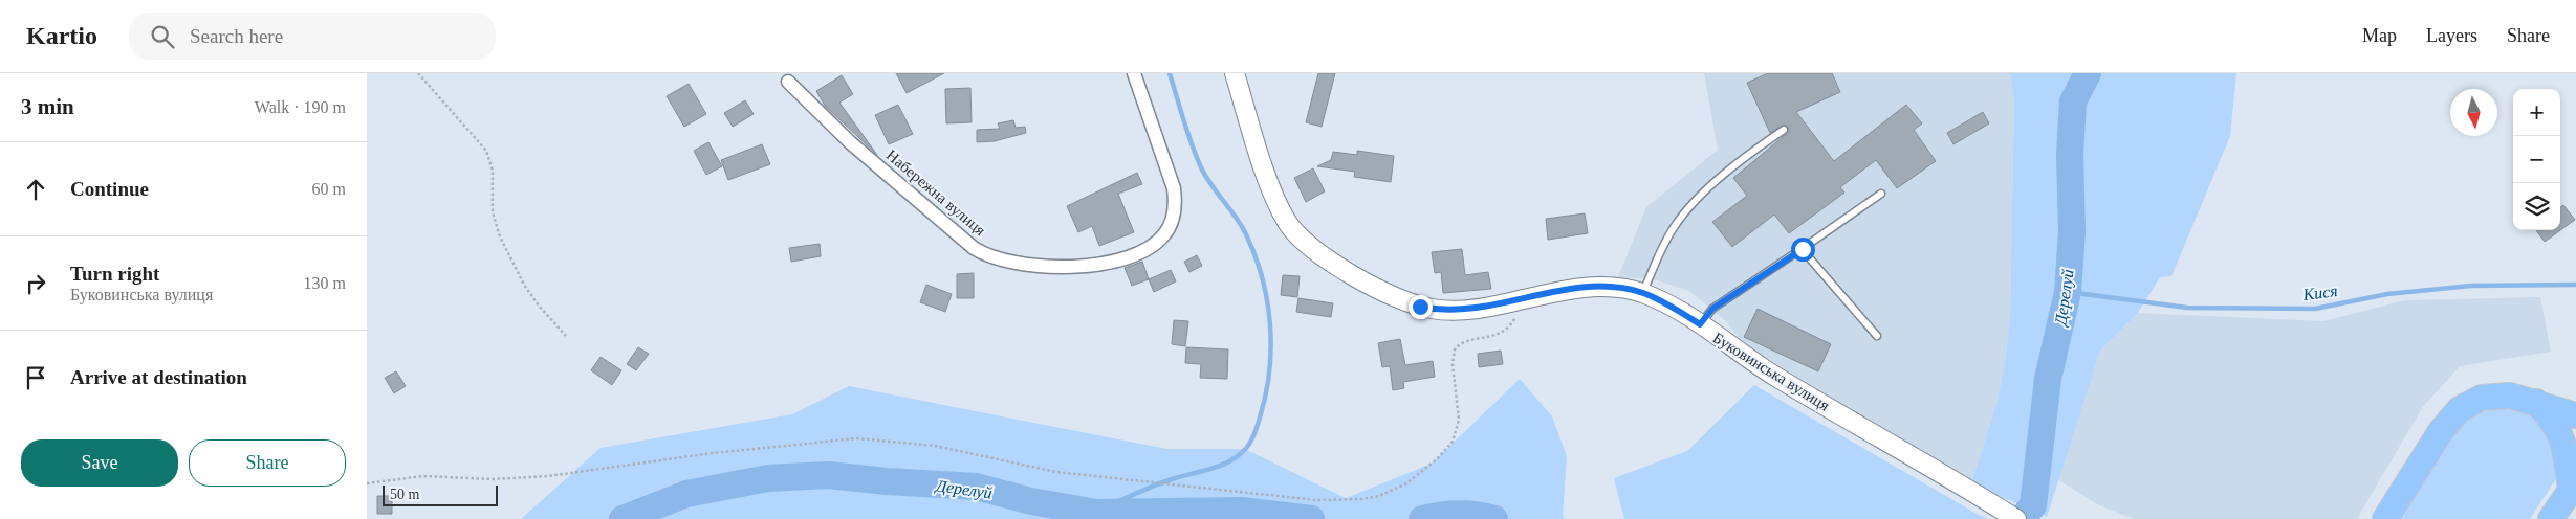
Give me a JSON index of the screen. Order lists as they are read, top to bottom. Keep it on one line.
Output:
{"streets":{"street":["Набережна вулиця","Буковинська вулиця"]},"water":["Кися","Дерелуй"],"scale_bar":"50 m","north":"bottom","page":{"header":"Kartio","search":"Search here","nav":["Map","Layers","Share"],"heading":["3 min","Walk · 190 m"],"map_buttons":["+","−"],"list":[["Continue","60 m"],["Turn right","Буковинська вулиця","130 m"],"Arrive at destination"],"buttons":["Save","Share"],"scale":"50 m"}}
